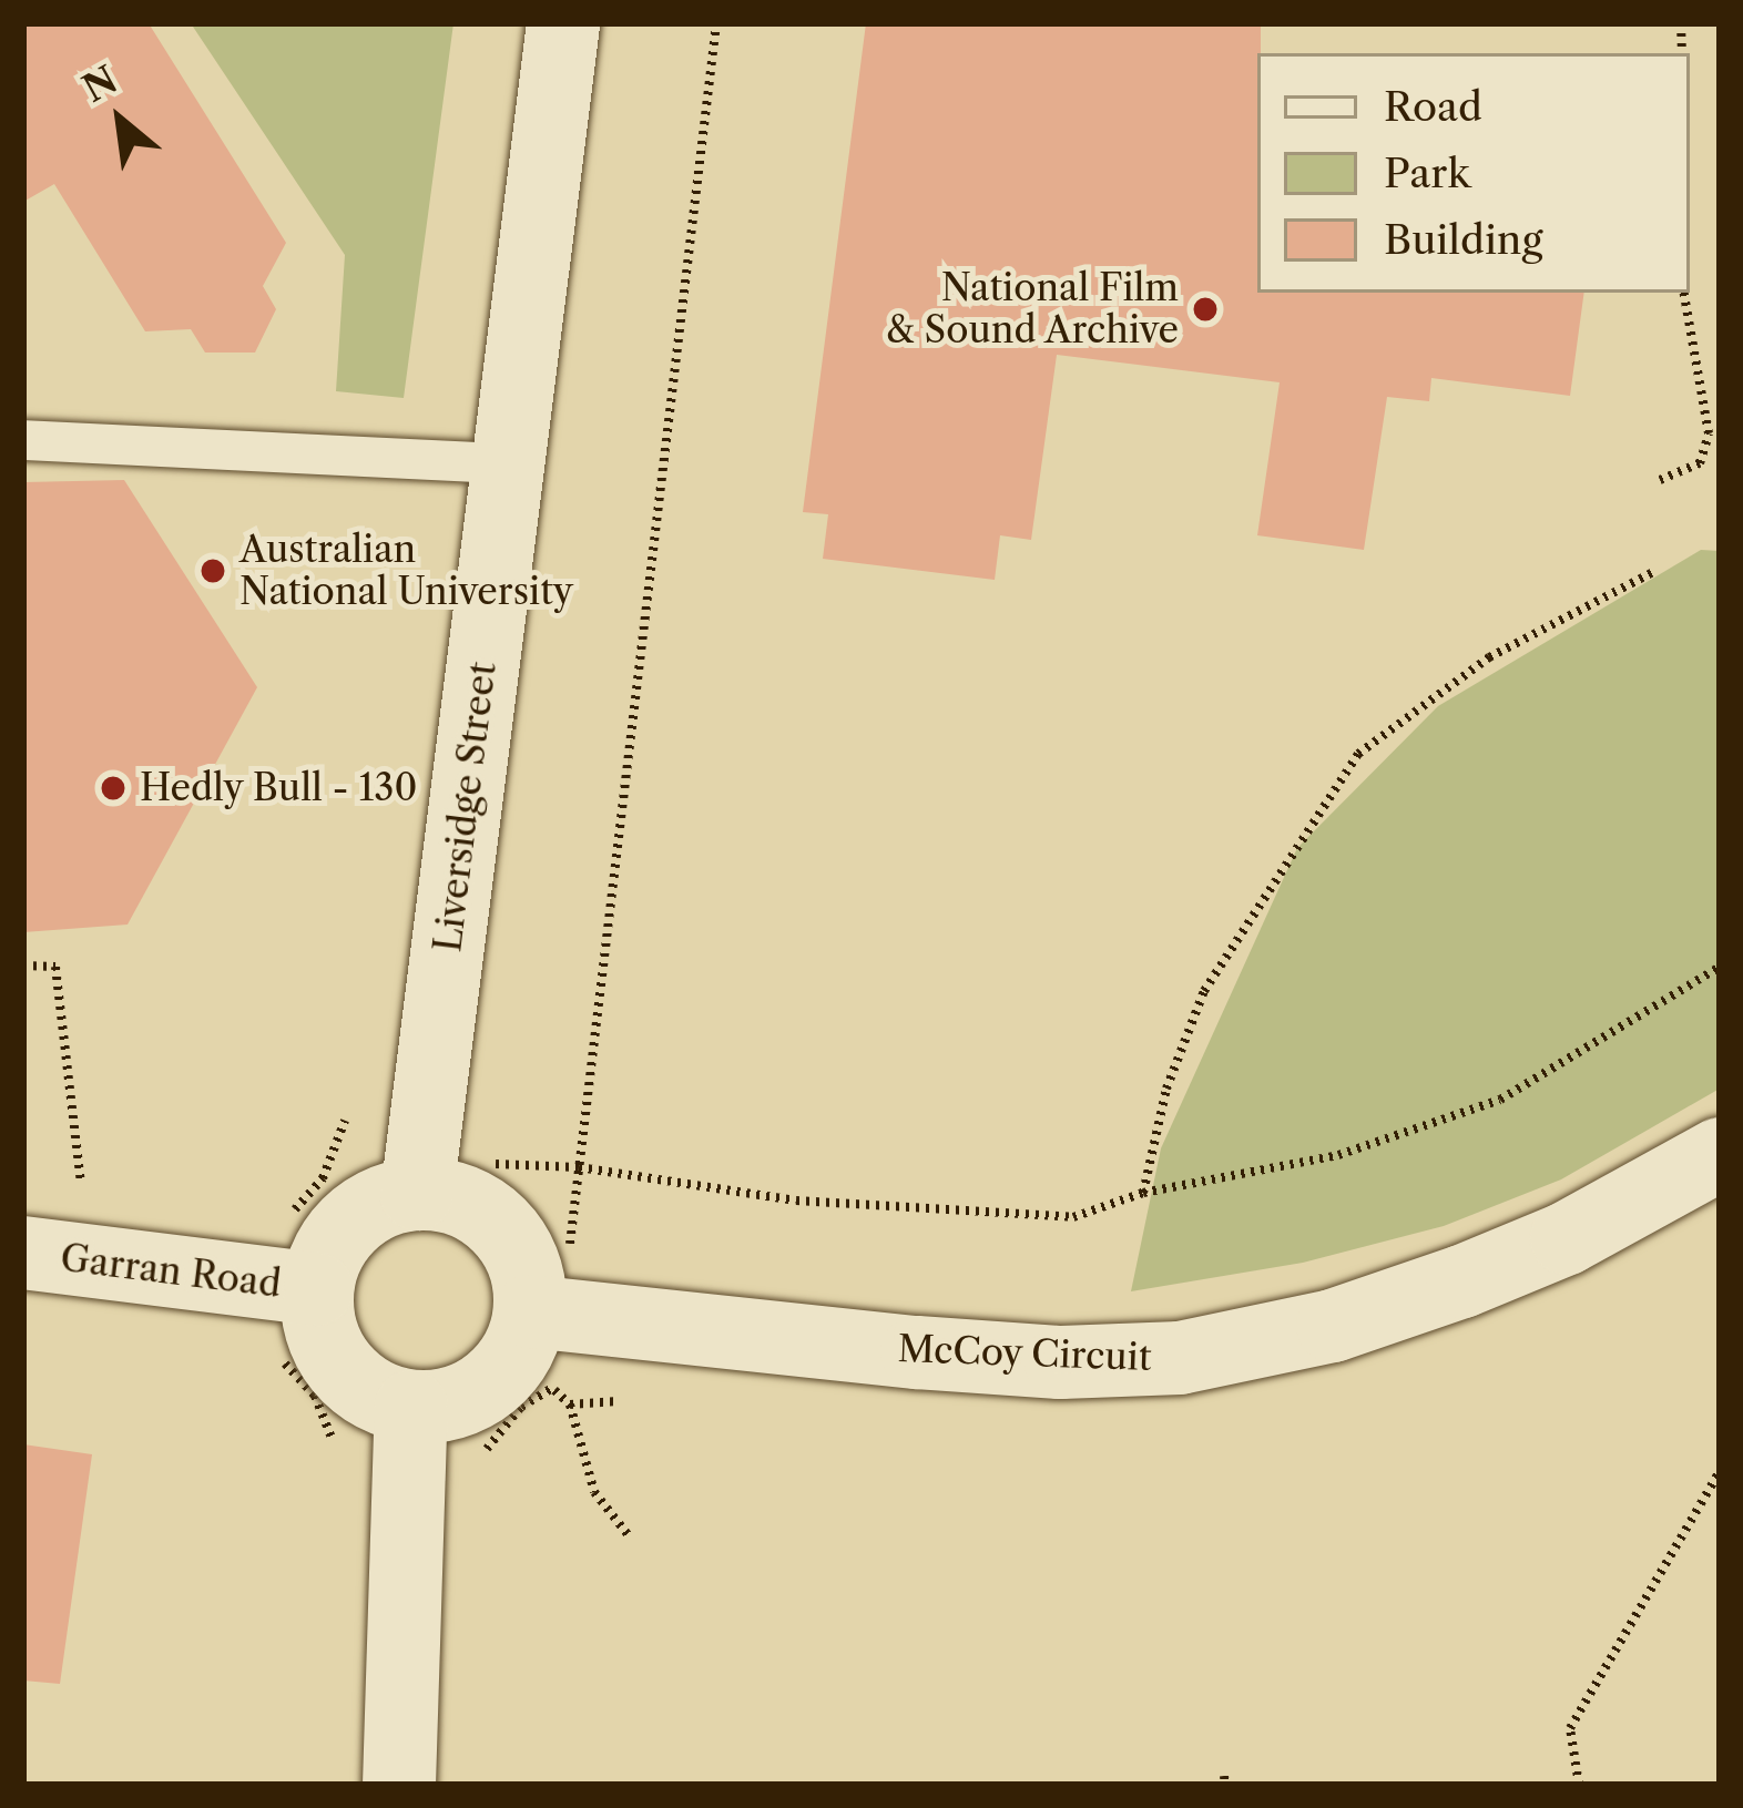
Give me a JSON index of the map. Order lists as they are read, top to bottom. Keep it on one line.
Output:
{"streets":{"street":["Liversidge Street","Garran Road","McCoy Circuit"]},"crossings":[["Liversidge Street","Garran Road"],["Liversidge Street","McCoy Circuit"],["Garran Road","McCoy Circuit"]],"places":["National Film & Sound Archive","Australian National University","Hedly Bull - 130"],"legend":["Road","Park","Building"],"north":"top left"}
